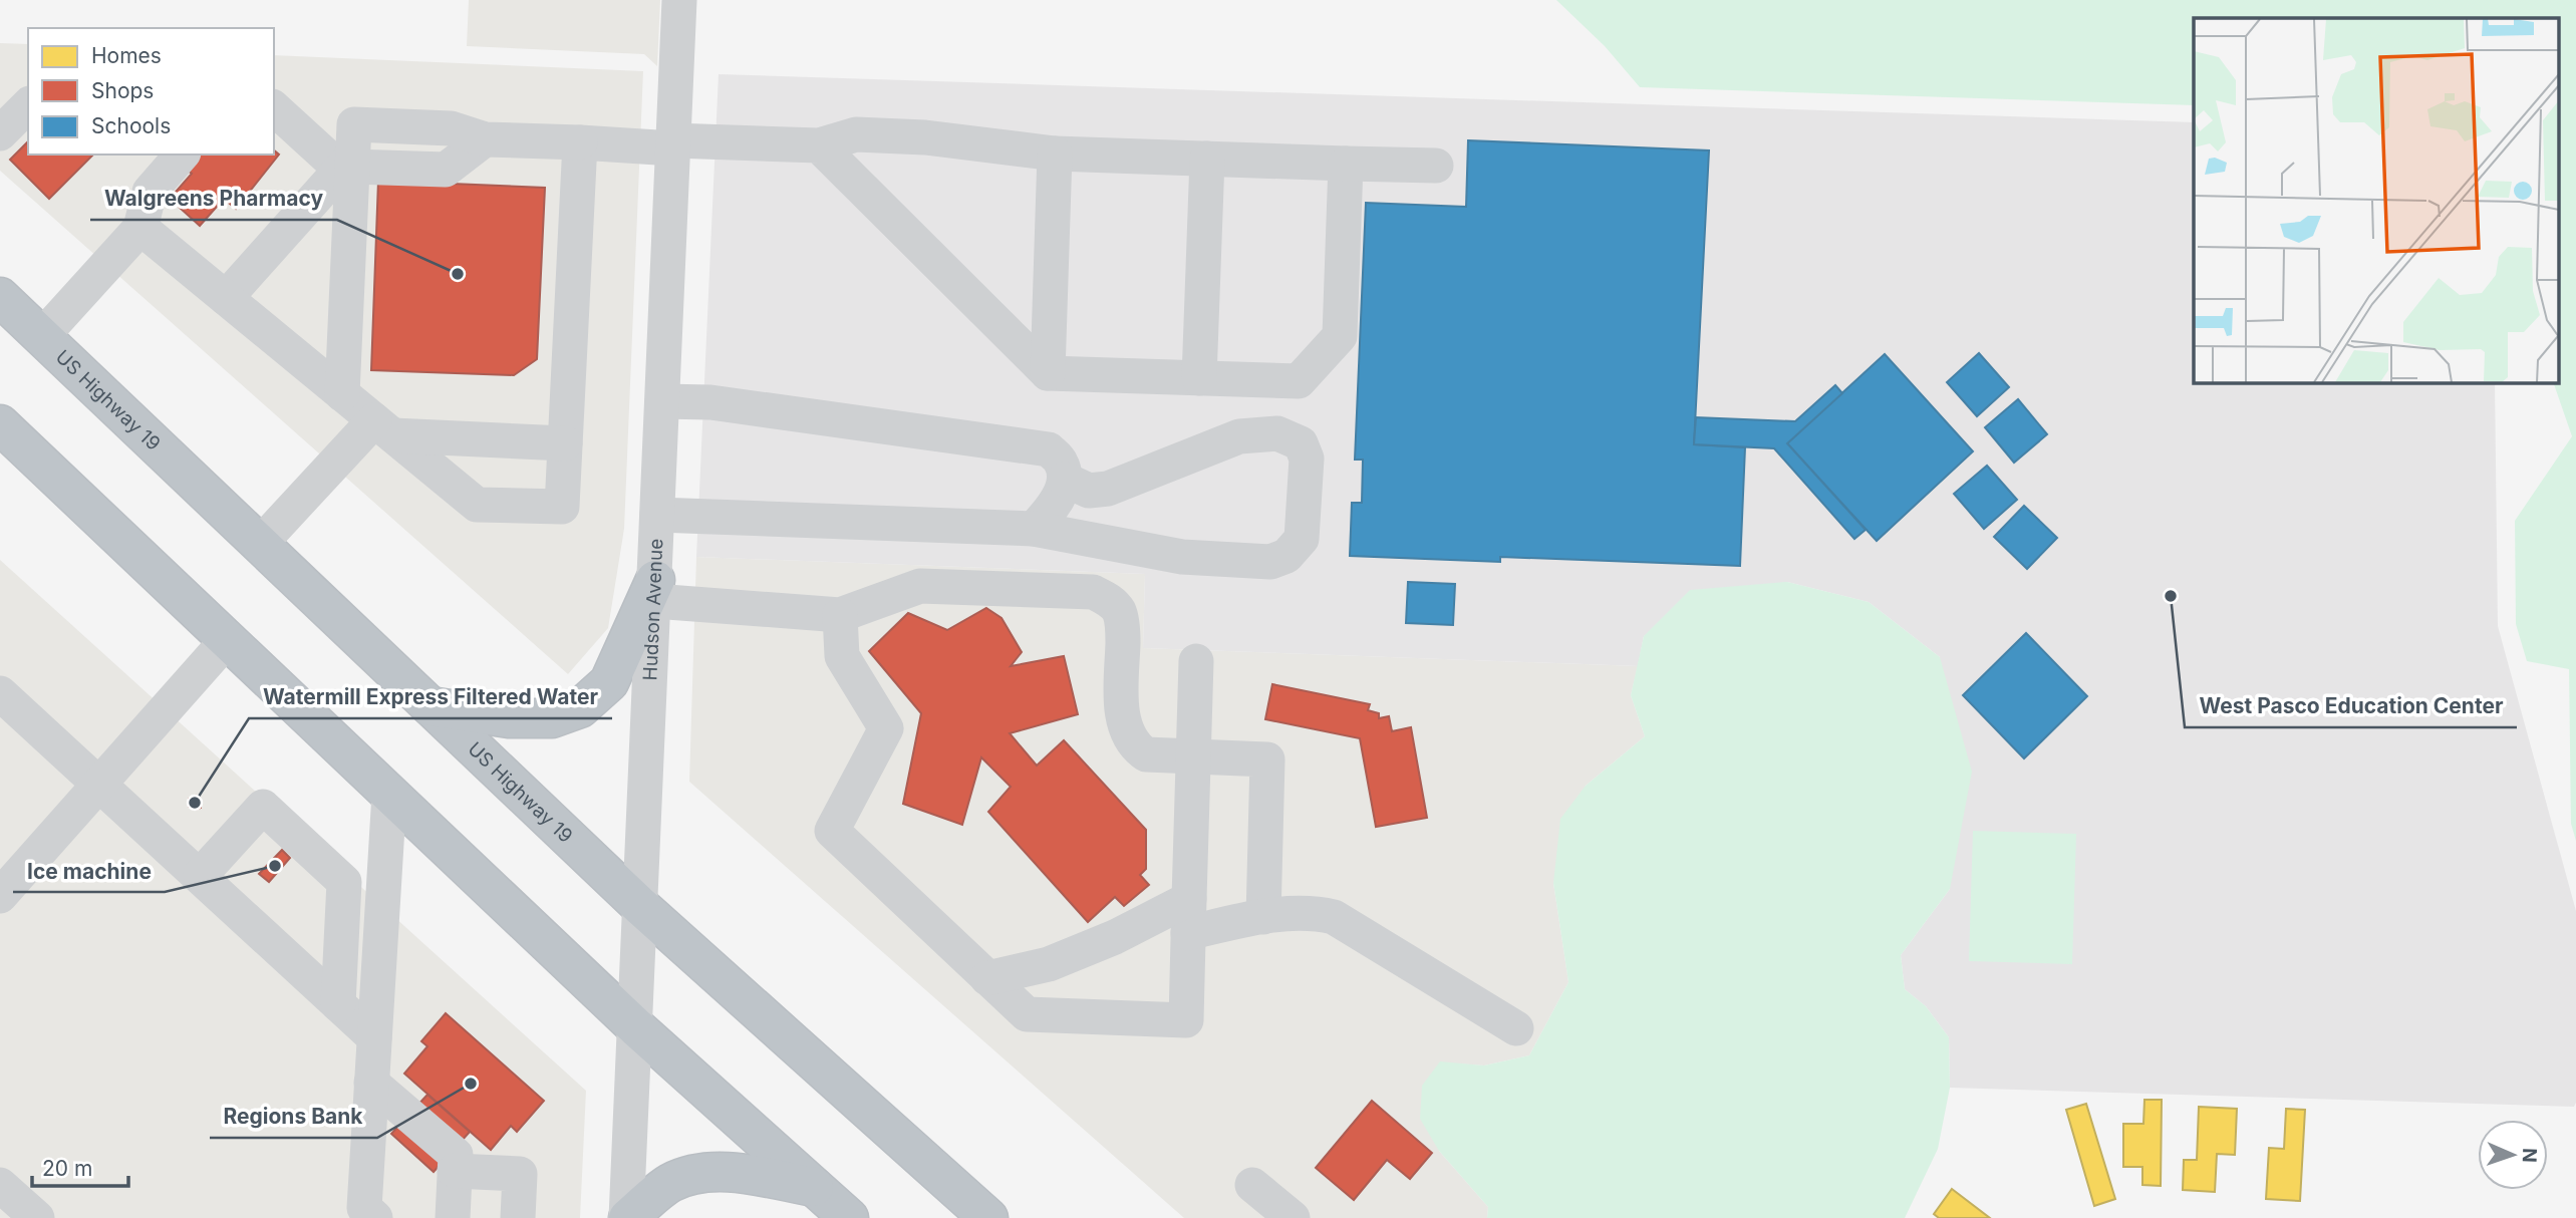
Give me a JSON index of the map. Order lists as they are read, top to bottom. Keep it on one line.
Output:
{"streets":{"highway":["US Highway 19"],"street":["Hudson Avenue"]},"crossings":[["US Highway 19","Hudson Avenue"]],"places":["Walgreens Pharmacy","West Pasco Education Center","Watermill Express Filtered Water","Ice machine","Regions Bank"],"legend":["Homes","Shops","Schools"],"scale_bar":"20 m","north":"right"}
